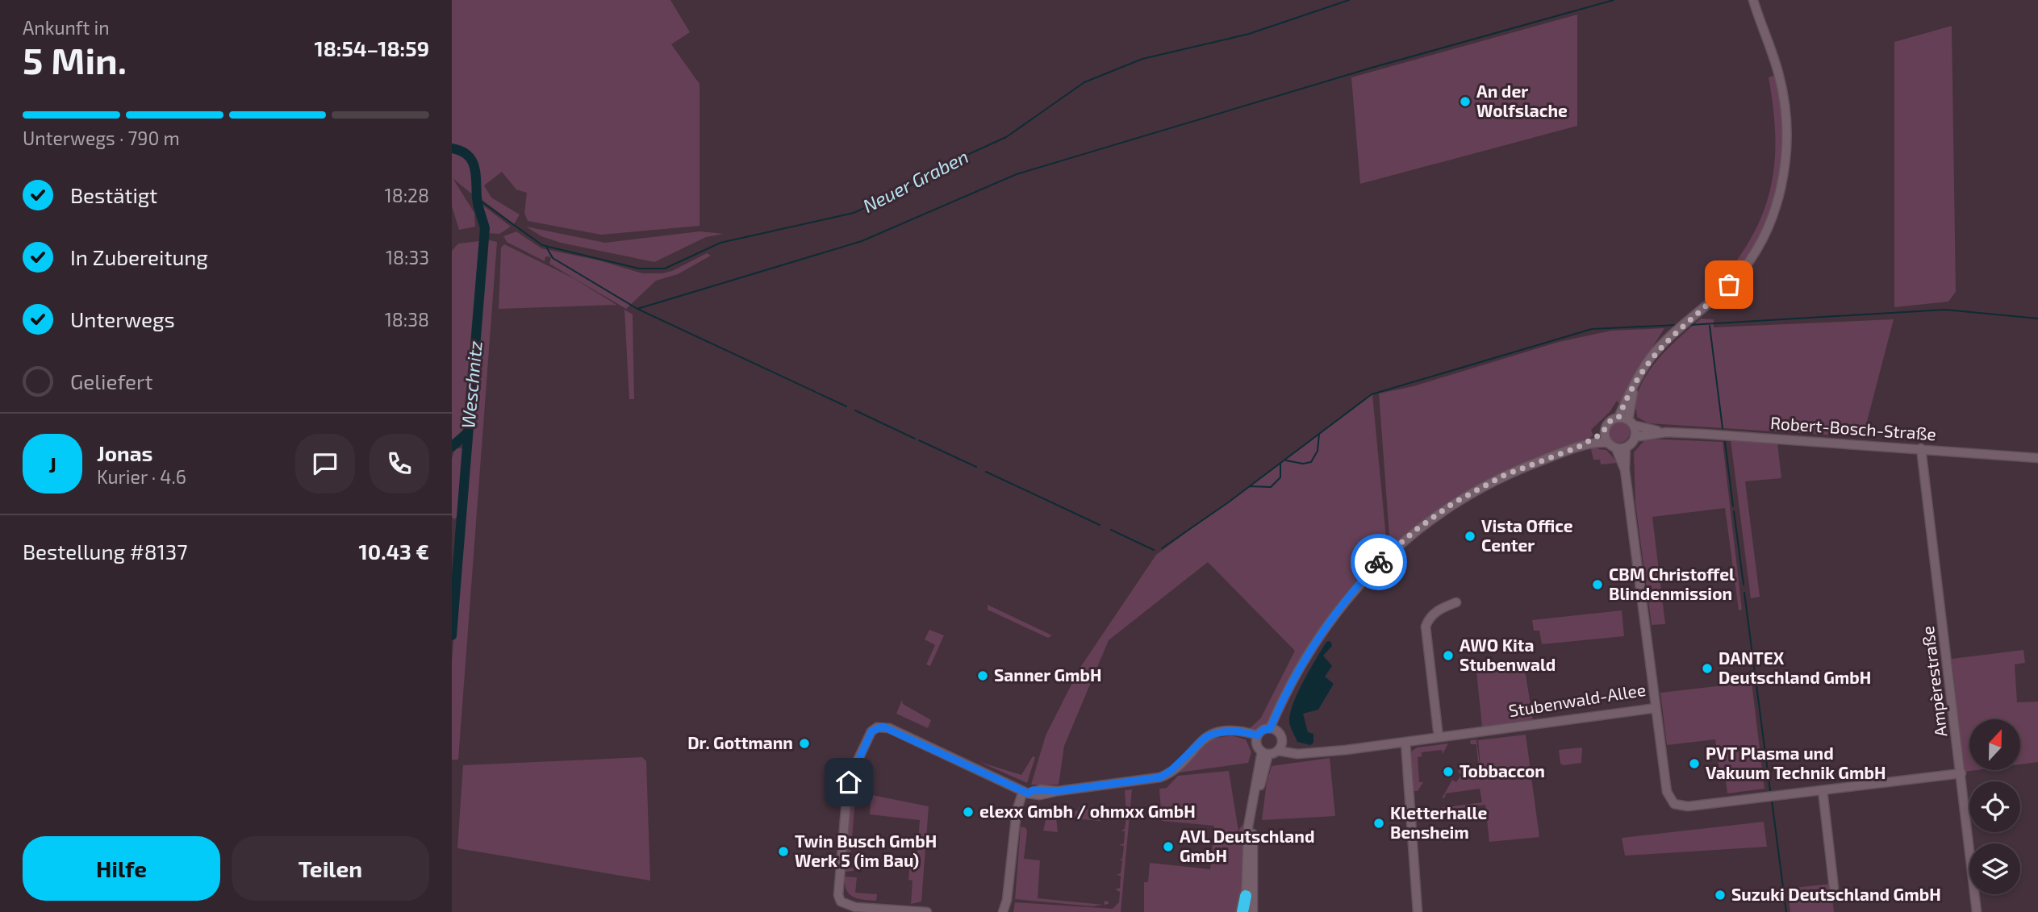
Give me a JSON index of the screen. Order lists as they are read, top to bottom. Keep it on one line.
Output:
{"streets":{"street":["Robert-Bosch-Straße","Ampèrestraße","Stubenwald-Allee"]},"crossings":[["Robert-Bosch-Straße","Ampèrestraße"],["Robert-Bosch-Straße","Stubenwald-Allee"]],"water":["Neuer Graben","Weschnitz"],"places":["An der Wolfslache","Vista Office Center","CBM Christoffel Blindenmission","AWO Kita Stubenwald","DANTEX Deutschland GmbH","Sanner GmbH","Dr. Gottmann","PVT Plasma und Vakuum Technik GmbH","Tobbaccon","elexx Gmbh / ohmxx GmbH","Kletterhalle Bensheim","AVL Deutschland GmbH","Twin Busch GmbH Werk 5 (im Bau)","Suzuki Deutschland GmbH"],"north":"top","page":{"heading":["5 Min.","Ankunft in","18:54–18:59"],"panel":["Jonas","Kurier · 4.6","Bestellung #8137","10.43 €"],"bar":"Unterwegs · 790 m","list":[["Bestätigt","18:28"],["In Zubereitung","18:33"],["Unterwegs","18:38"],"Geliefert"],"round":"J","buttons":["Hilfe","Teilen"]}}
